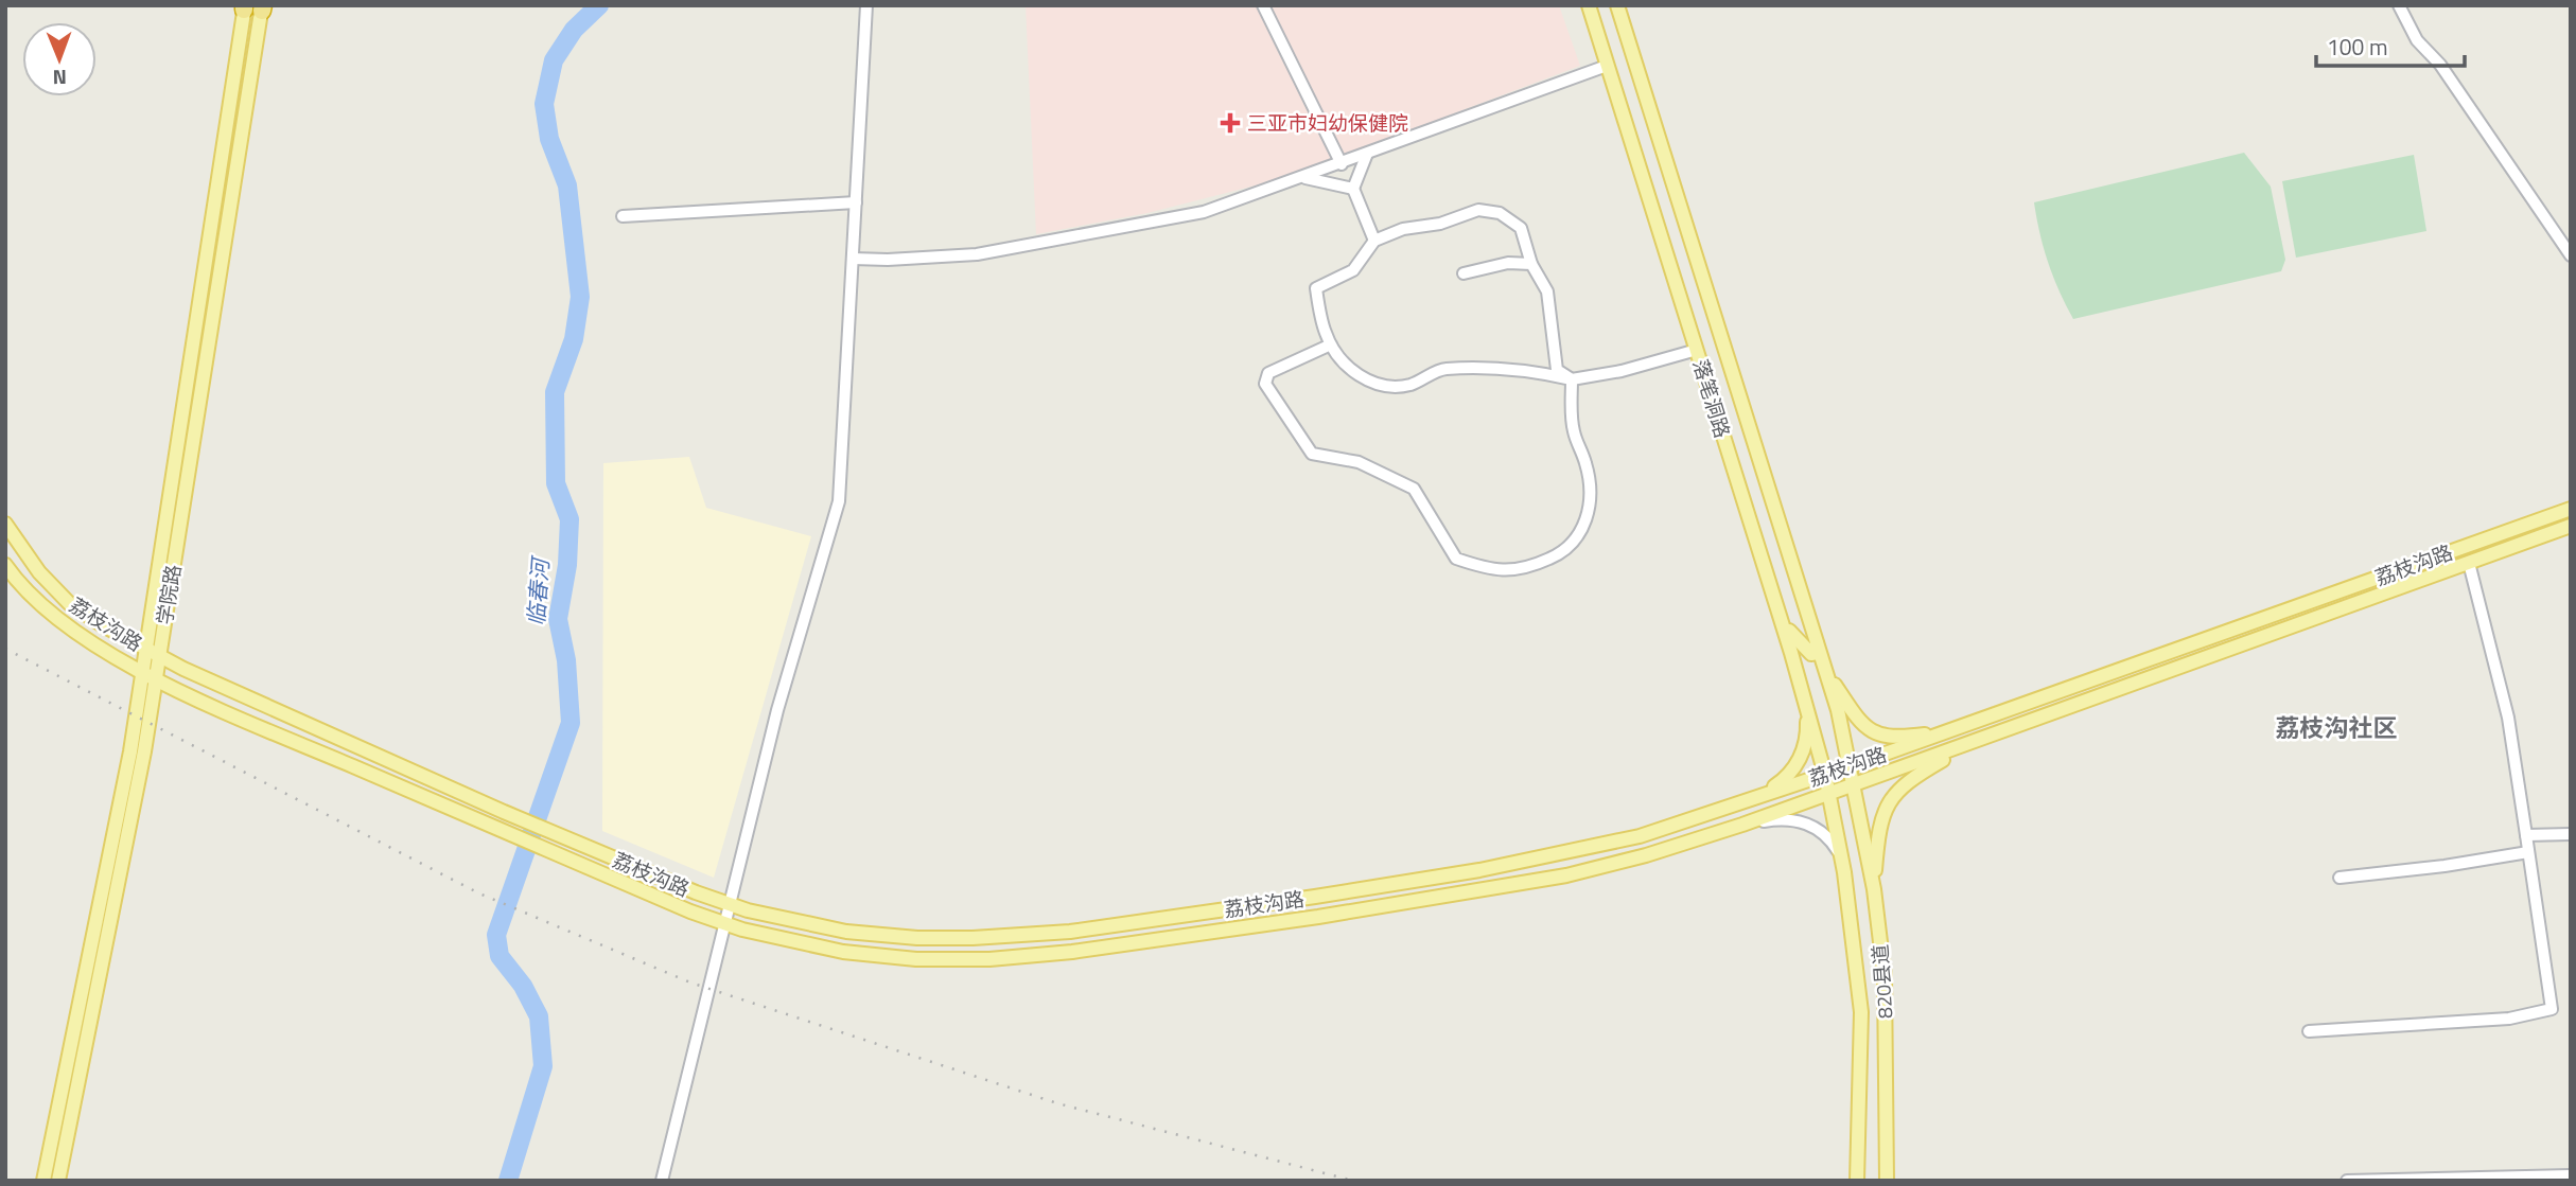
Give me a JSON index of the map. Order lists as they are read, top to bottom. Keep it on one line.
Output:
{"streets":{"main road":["落笔洞路","荔枝沟路","学院路","820县道"]},"crossings":[["落笔洞路","荔枝沟路"],["落笔洞路","820县道"],["荔枝沟路","学院路"],["荔枝沟路","820县道"]],"districts":["荔枝沟社区"],"water":["临春河"],"places":{"health":["三亚市妇幼保健院"]},"scale_bar":"100 m","north":"bottom"}
